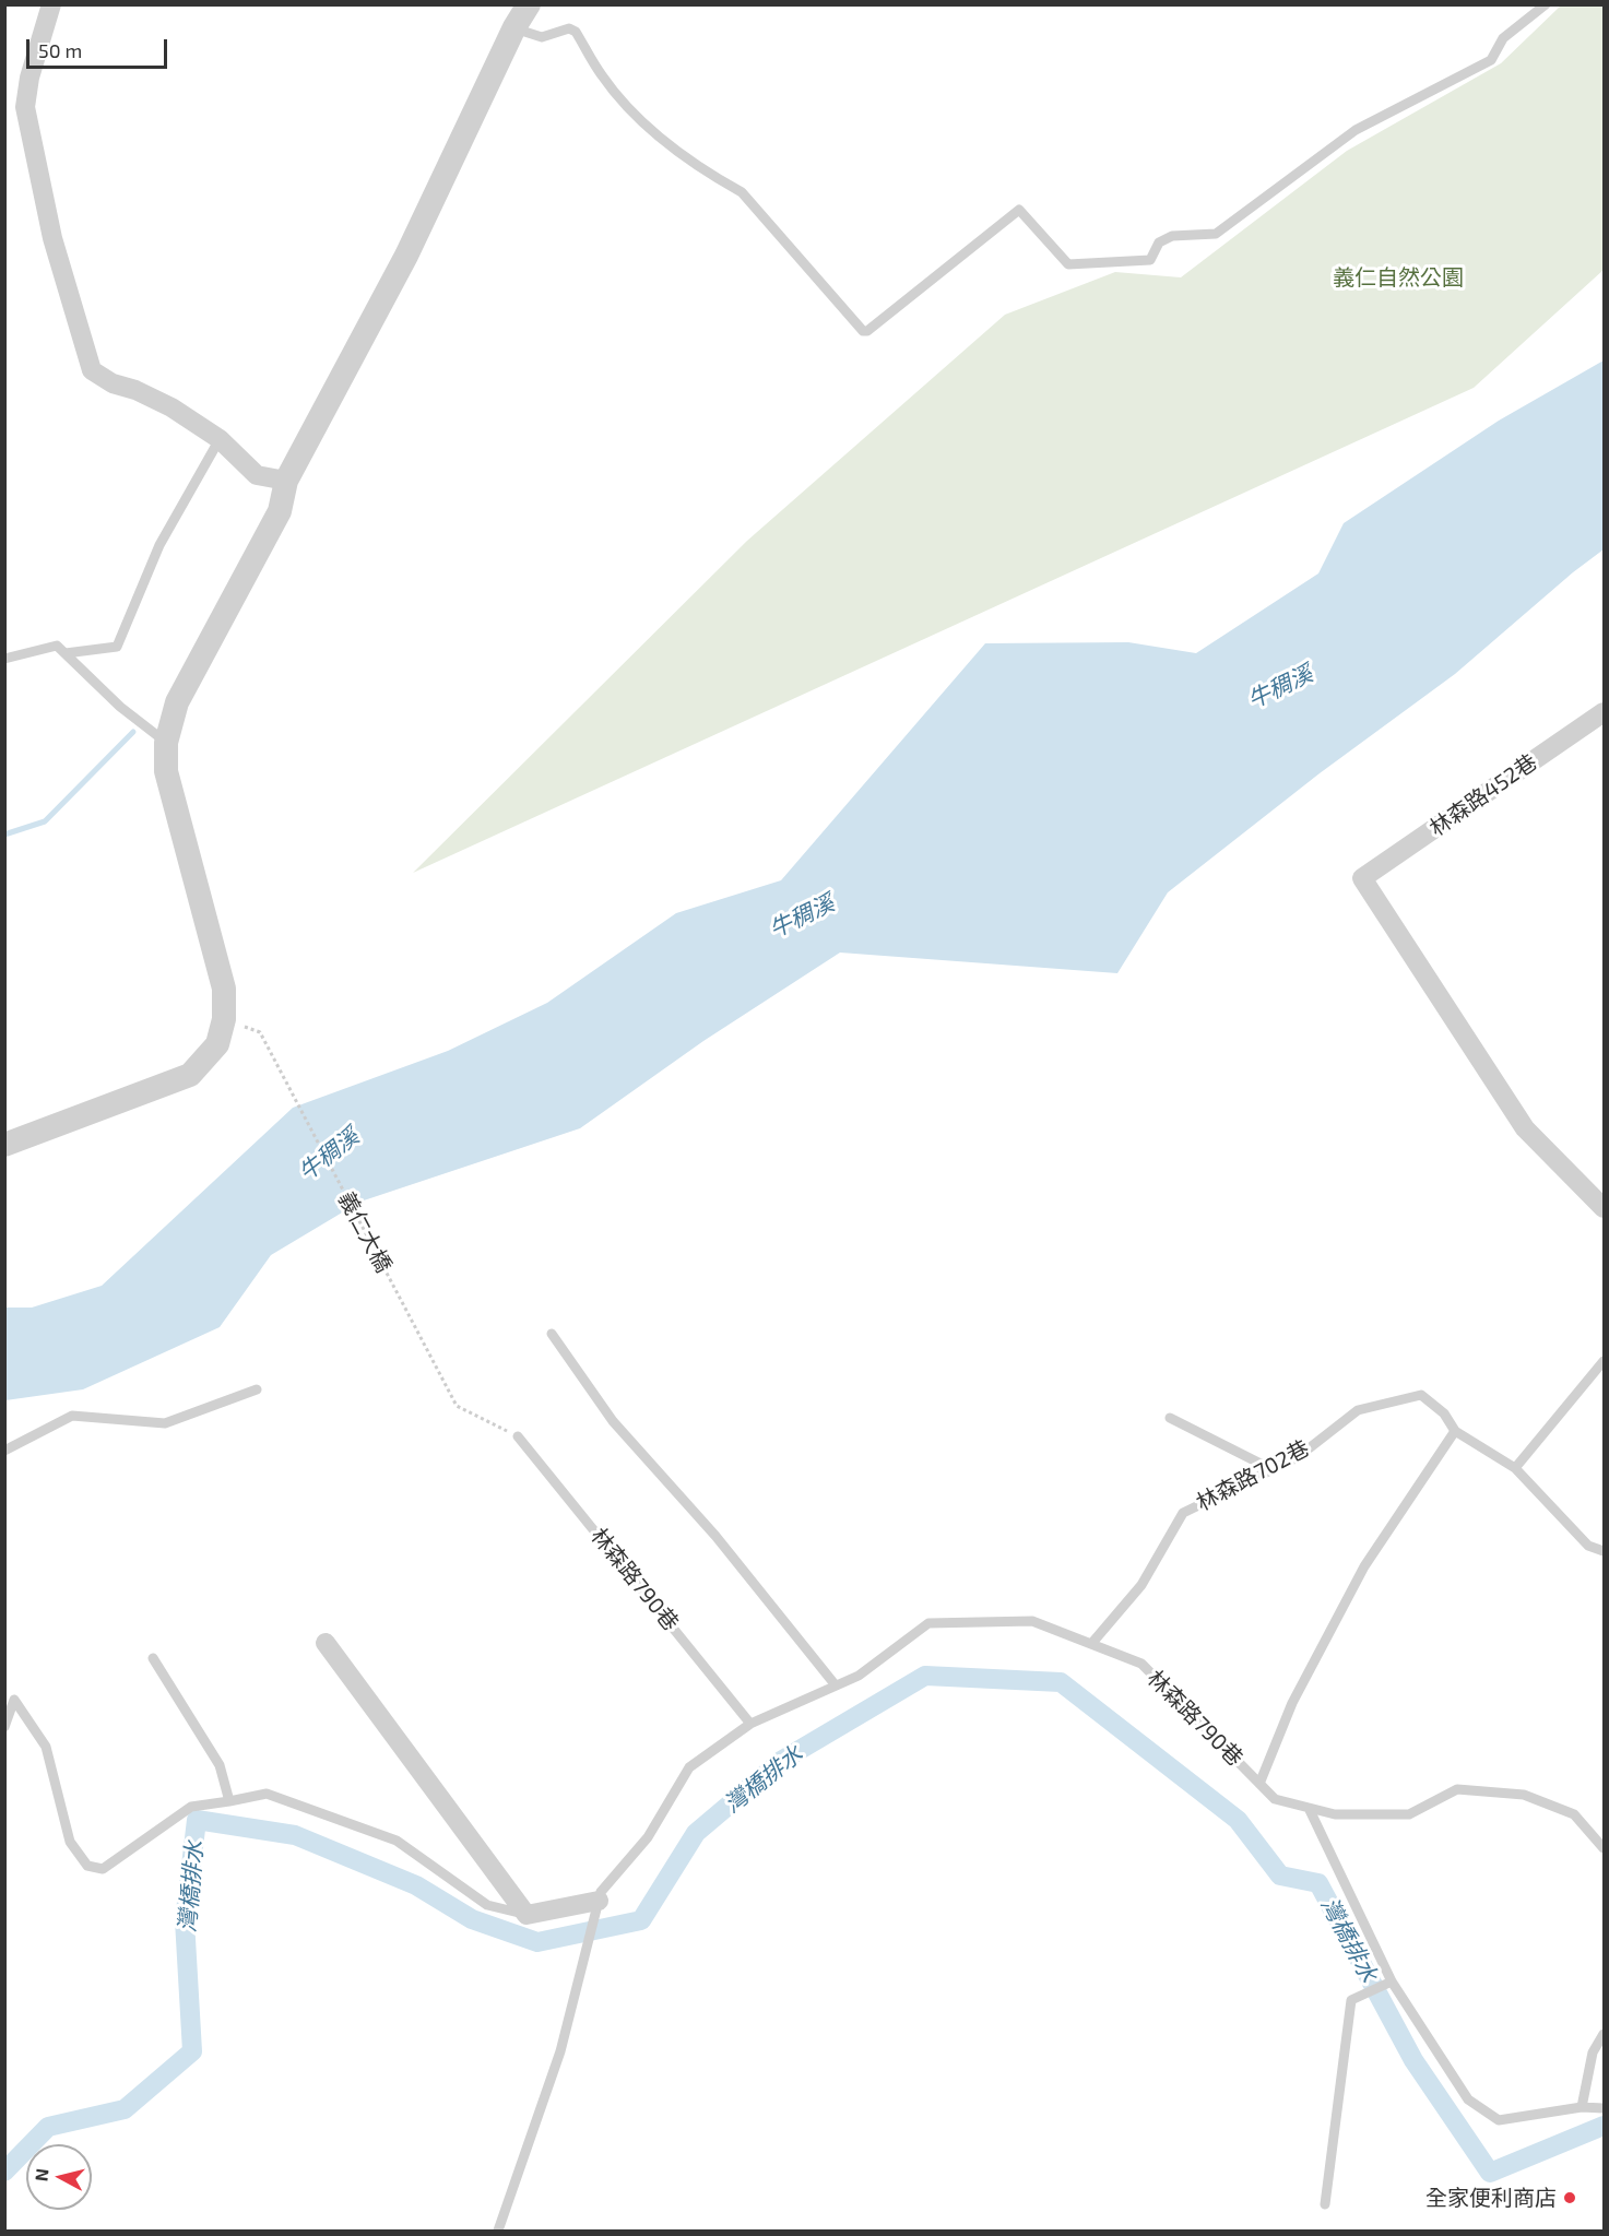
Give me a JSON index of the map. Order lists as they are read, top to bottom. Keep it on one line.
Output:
{"streets":{"street":["林森路452巷"],"lane":["林森路702巷","林森路790巷"],"path":["義仁大橋"]},"crossings":[["義仁大橋","林森路790巷"],["林森路702巷","林森路790巷"]],"water":["牛稠溪","灣橋排水"],"parks":["義仁自然公園"],"places":["全家便利商店"],"scale_bar":"50 m","north":"left"}
